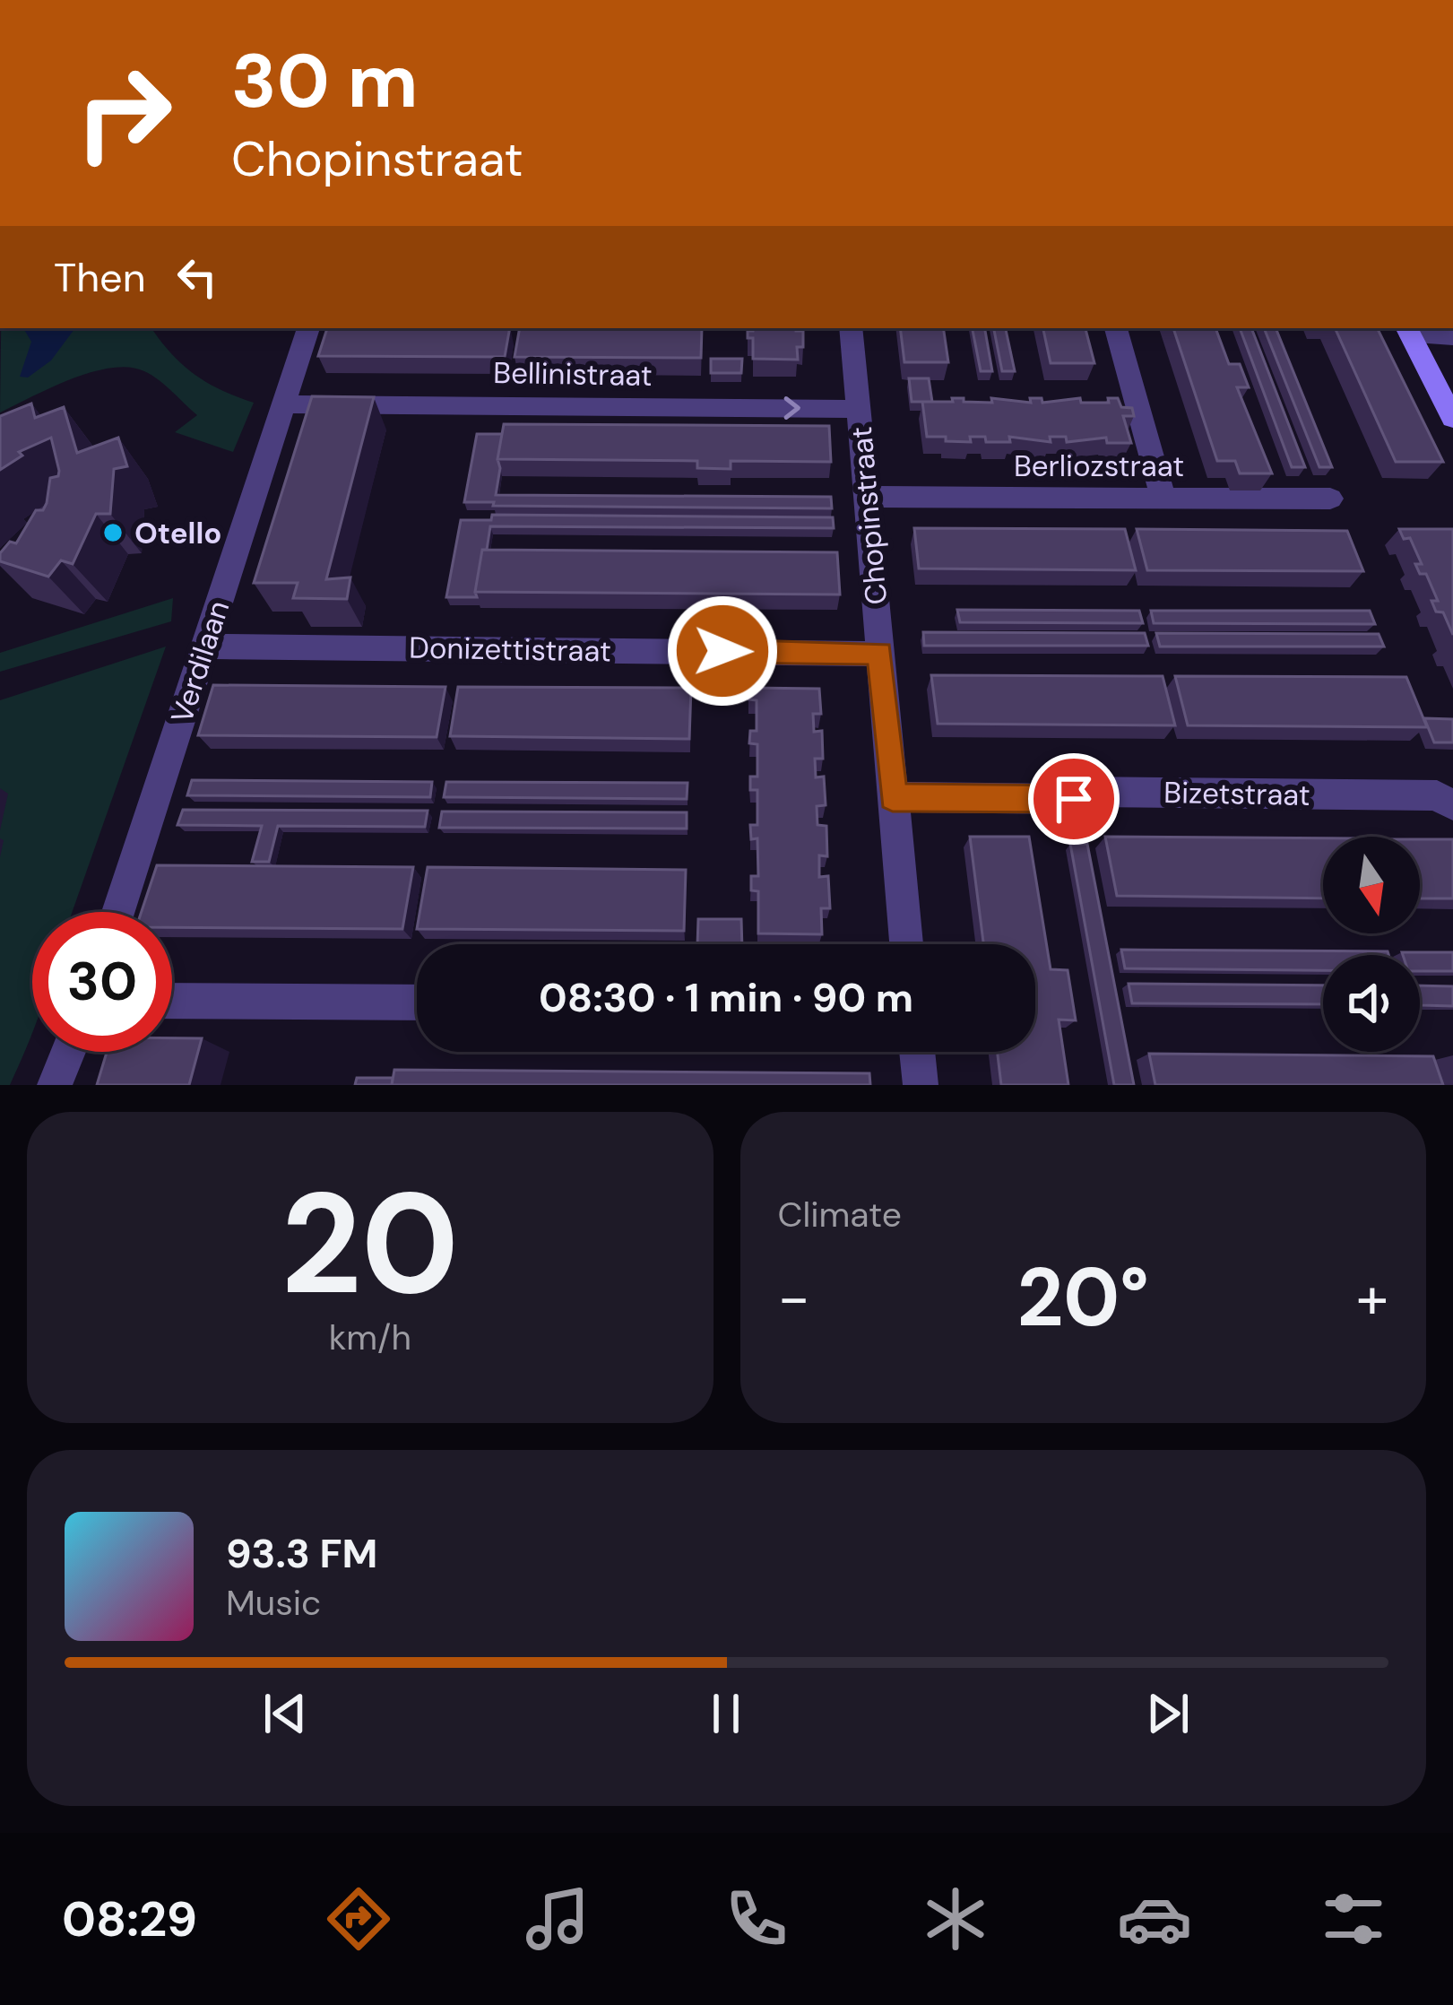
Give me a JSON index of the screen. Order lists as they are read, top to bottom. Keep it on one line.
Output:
{"streets":{"street":["Bellinistraat","Berliozstraat","Chopinstraat","Donizettistraat","Verdilaan","Bizetstraat"]},"crossings":[["Bellinistraat","Chopinstraat"],["Bellinistraat","Verdilaan"],["Berliozstraat","Chopinstraat"],["Chopinstraat","Donizettistraat"],["Chopinstraat","Bizetstraat"],["Donizettistraat","Verdilaan"]],"one_way":["Bellinistraat"],"places":["Otello"],"north":"bottom","page":{"turn":["30 m","Chopinstraat"],"then":"Then","limit":"30","trip":"08:30 · 1 min · 90 m","tile":[["20","km/h"],"Climate"],"heat":["−","20°","+"],"song":["93.3 FM","Music"],"tabs":"08:29"}}
